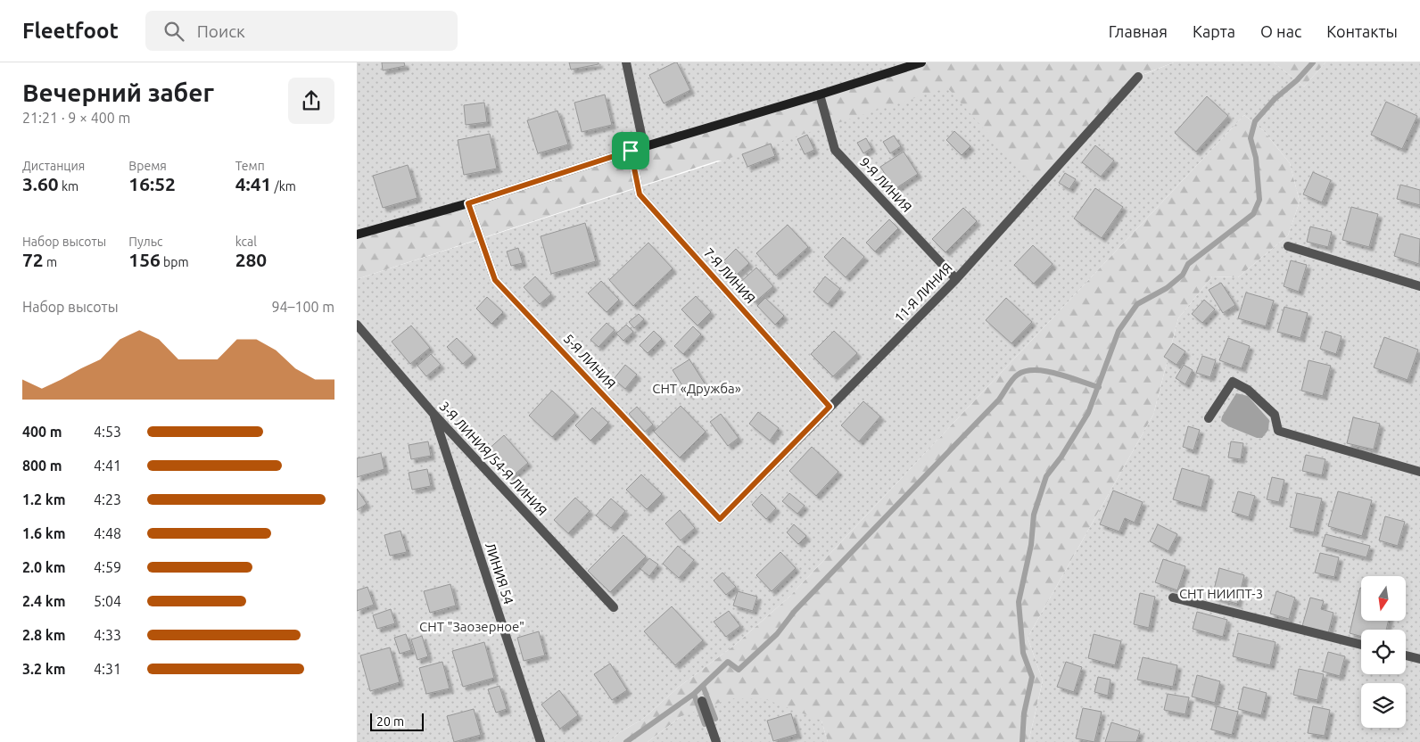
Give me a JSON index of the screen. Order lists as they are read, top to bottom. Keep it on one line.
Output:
{"streets":{"street":["9-Я ЛИНИЯ","7-Я ЛИНИЯ","11-Я ЛИНИЯ","5-Я ЛИНИЯ","3-Я ЛИНИЯ/54-Я ЛИНИЯ","ЛИНИЯ 54"]},"crossings":[["9-Я ЛИНИЯ","11-Я ЛИНИЯ"],["7-Я ЛИНИЯ","11-Я ЛИНИЯ"],["11-Я ЛИНИЯ","5-Я ЛИНИЯ"],["3-Я ЛИНИЯ/54-Я ЛИНИЯ","ЛИНИЯ 54"]],"parks":["СНТ «Дружба»","СНТ НИИПТ-3","СНТ \"Заозерное\""],"scale_bar":"20 m","north":"bottom","page":{"header":"Fleetfoot","search":"Поиск","nav":["Главная","Карта","О нас","Контакты"],"heading":["Вечерний забег","21:21 · 9 × 400 m"],"stats":[["Дистанция","3.60 km"],["Время","16:52"],["Темп","4:41 /km"],["Набор высоты","72 m"],["Пульс","156 bpm"],["kcal","280"]],"chart":["Набор высоты","94–100 m"],"list":[{"name":"400 m","note":"4:53"},{"name":"800 m","note":"4:41"},{"name":"1.2 km","note":"4:23"},{"name":"1.6 km","note":"4:48"},{"name":"2.0 km","note":"4:59"},{"name":"2.4 km","note":"5:04"},{"name":"2.8 km","note":"4:33"},{"name":"3.2 km","note":"4:31"}],"scale":"20 m"}}
